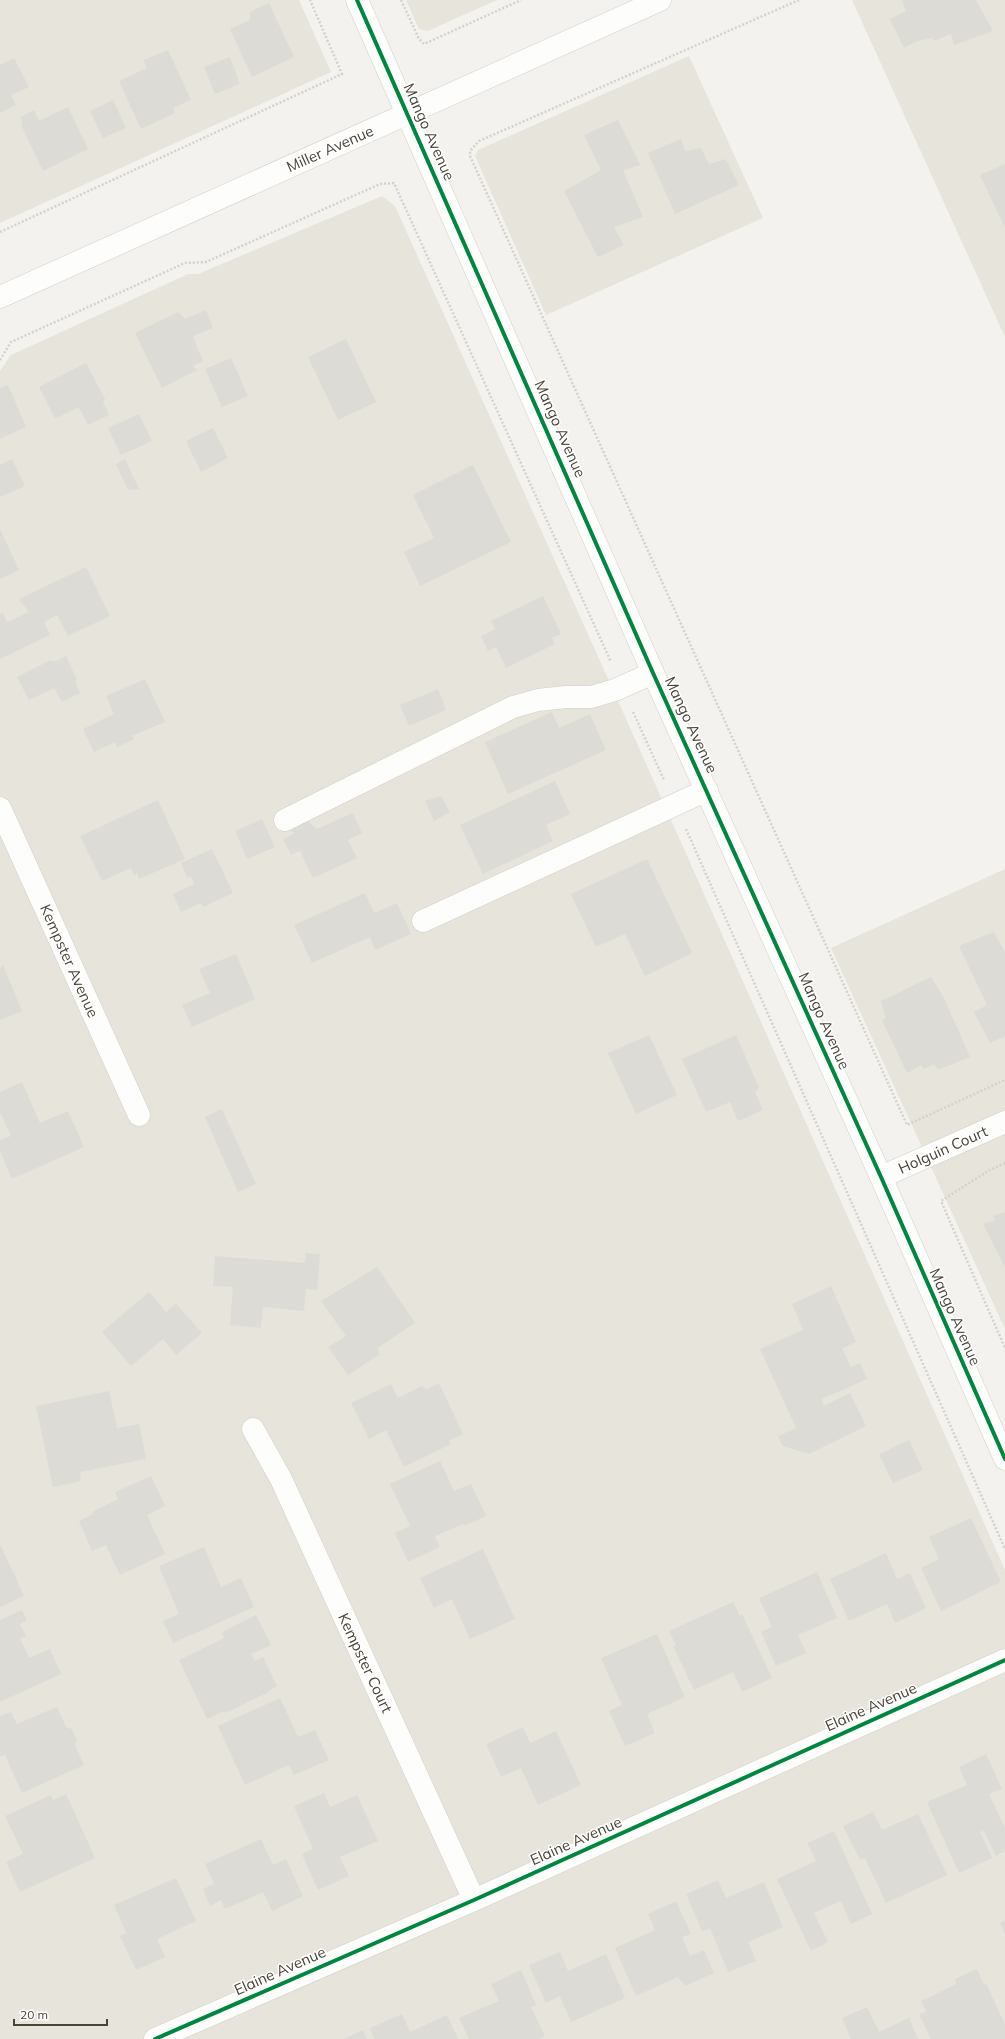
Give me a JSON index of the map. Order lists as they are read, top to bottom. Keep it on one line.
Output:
{"streets":{"street":["Mango Avenue","Miller Avenue","Kempster Avenue","Holguin Court","Kempster Court","Elaine Avenue"]},"crossings":[["Mango Avenue","Miller Avenue"],["Mango Avenue","Holguin Court"],["Kempster Court","Elaine Avenue"]],"scale_bar":"20 m"}
